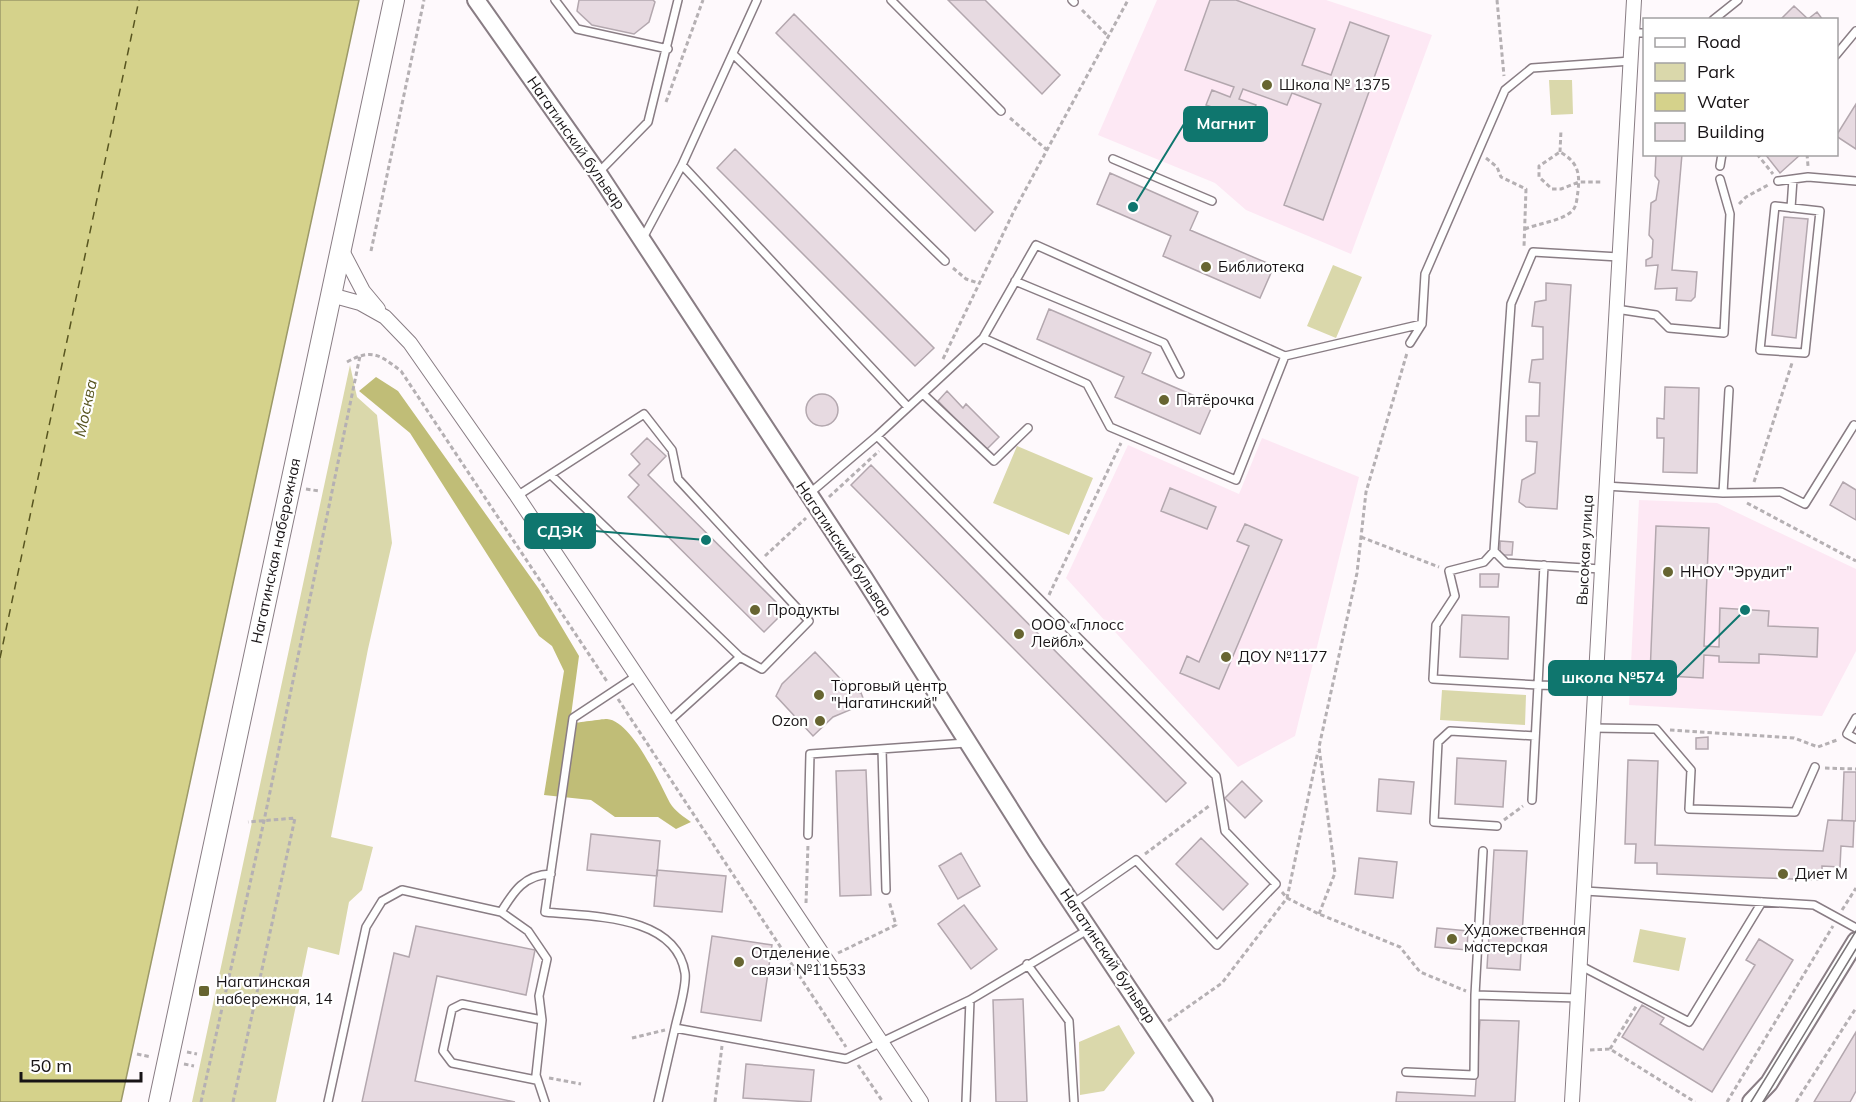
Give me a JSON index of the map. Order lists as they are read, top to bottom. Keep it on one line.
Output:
{"streets":{"main road":["Нагатинская набережная"],"street":["Нагатинский бульвар","Высокая улица"]},"water":["Москва"],"places":{"other":["Школа № 1375","Магнит","Библиотека","Пятёрочка","СДЭК","ННОУ \"Эрудит\"","Продукты","школа №574","ООО «Гллосс Лейбл»","ДОУ №1177","Торговый центр \"Нагатинский\"","Ozon","Диет М","Художественная мастерская","Отделение связи №115533"],"transit":["Нагатинская набережная, 14"]},"legend":["Road","Park","Water","Building"],"scale_bar":"50 m"}
